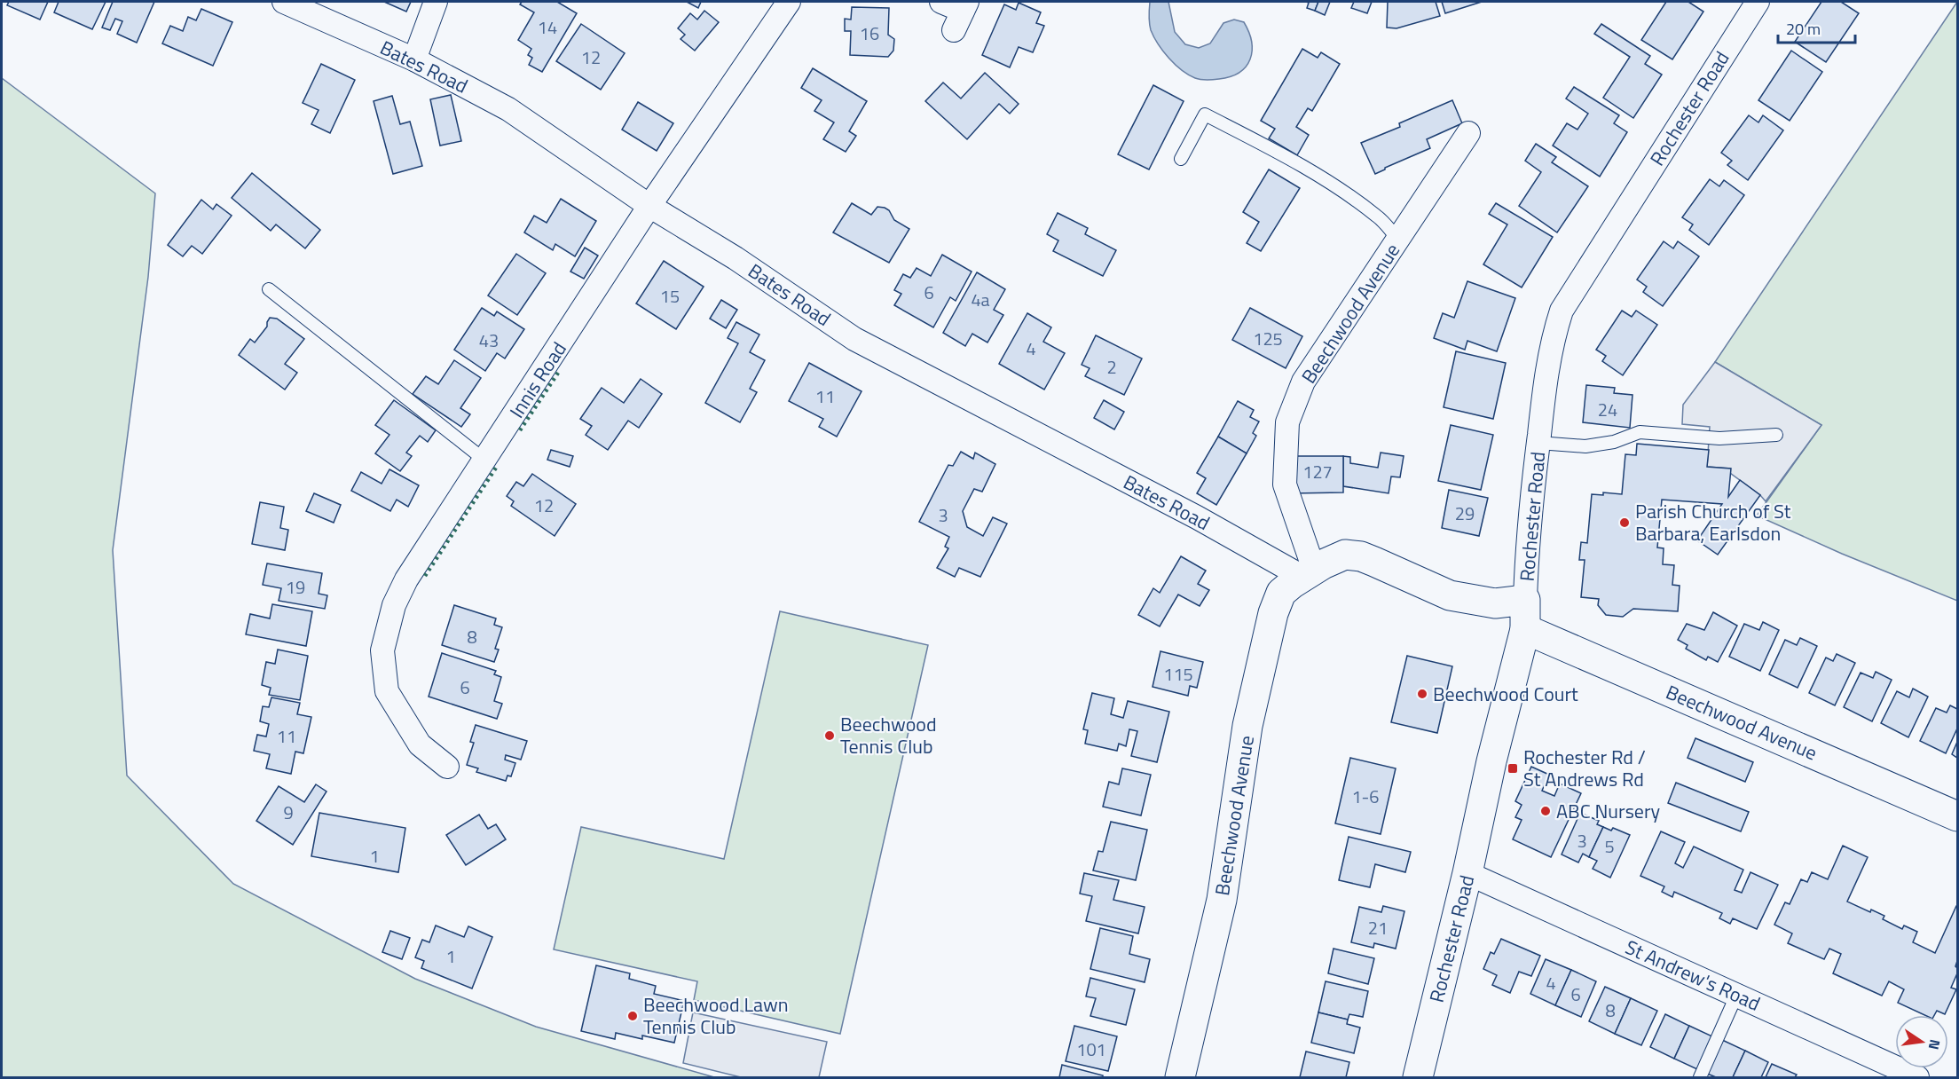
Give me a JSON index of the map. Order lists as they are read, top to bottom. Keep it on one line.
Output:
{"streets":{"street":["Bates Road","Rochester Road","Beechwood Avenue","Innis Road","St Andrew's Road"]},"crossings":[["Bates Road","Beechwood Avenue"],["Bates Road","Innis Road"],["Rochester Road","Beechwood Avenue"],["Rochester Road","St Andrew's Road"]],"places":{"other":["Parish Church of St Barbara, Earlsdon","Beechwood Court","Beechwood Tennis Club","ABC Nursery","Beechwood Lawn Tennis Club"],"transit":["Rochester Rd / St Andrews Rd"]},"house_numbers":["14","16","12","6","15","4a","125","43","4","2","11","24","127","12","29","3","19","8","115","6","11","1-6","9","3","5","1","21","1","4","6","8","101"],"scale_bar":"20 m","north":"right"}
